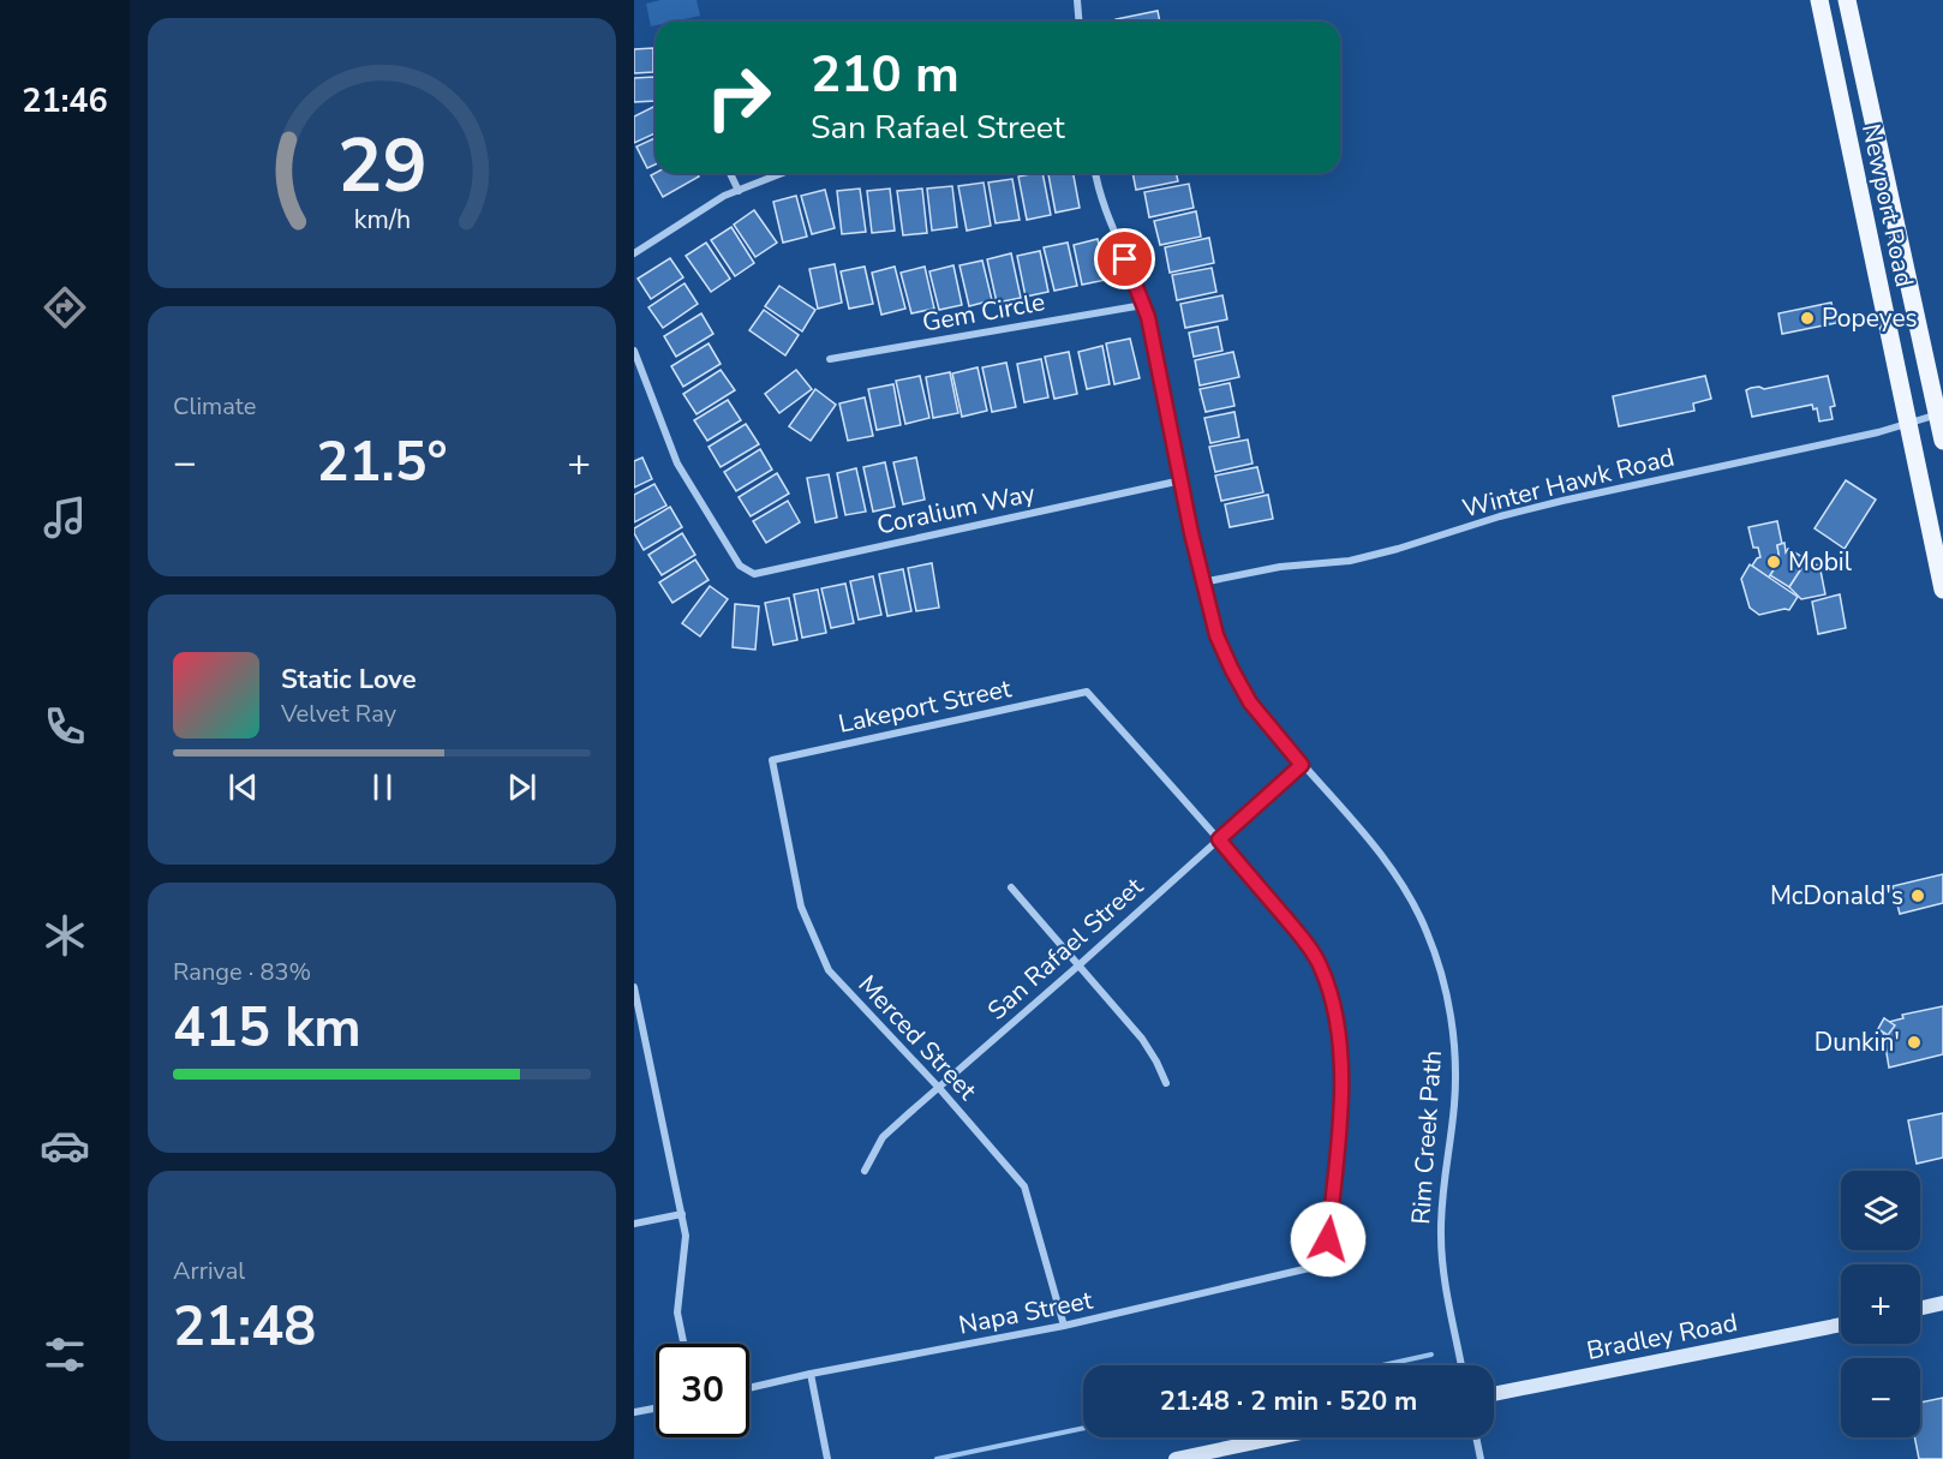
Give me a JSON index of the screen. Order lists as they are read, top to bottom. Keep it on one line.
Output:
{"streets":{"main road":["Newport Road"],"street":["Gem Circle","Winter Hawk Road","Coralium Way","Lakeport Street","San Rafael Street","Merced Street","Rim Creek Path","Napa Street","Bradley Road"]},"crossings":[["Newport Road","Winter Hawk Road"],["Gem Circle","Rim Creek Path"],["Winter Hawk Road","Rim Creek Path"],["Coralium Way","Rim Creek Path"],["Lakeport Street","San Rafael Street"],["Lakeport Street","Merced Street"],["Lakeport Street","Napa Street"],["San Rafael Street","Merced Street"],["San Rafael Street","Rim Creek Path"],["San Rafael Street","Napa Street"],["Merced Street","Napa Street"]],"places":["Popeyes","Mobil","McDonald's","Dunkin'"],"page":{"tabs":"21:46","turn":["210 m","San Rafael Street"],"tile":["Climate",["Range · 83%","415 km"],["Arrival","21:48"]],"heat":["−","21.5°","+"],"song":["Static Love","Velvet Ray"],"map_buttons":["+","−"],"limit":"30","trip":"21:48 · 2 min · 520 m","gauge":["29","km/h"]}}
